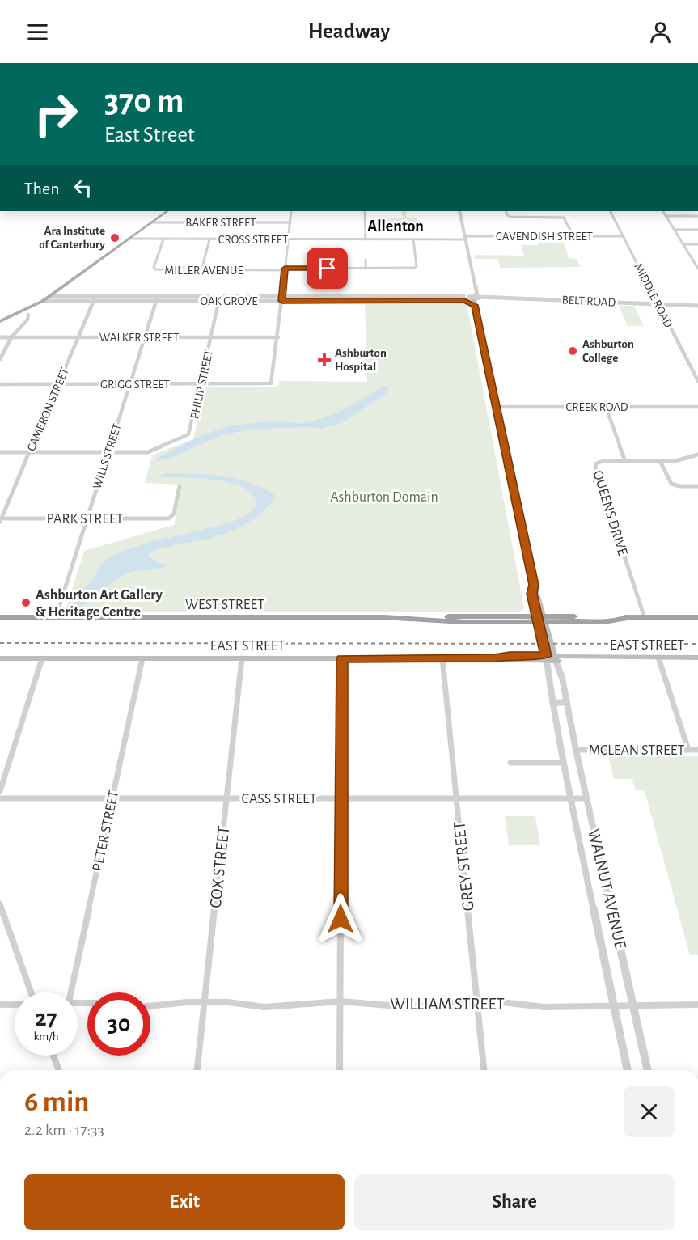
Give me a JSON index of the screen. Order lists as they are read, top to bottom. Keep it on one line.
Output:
{"streets":{"highway":["WEST STREET"],"main road":["EAST STREET","WALNUT AVENUE"],"street":["BAKER STREET","CAVENDISH STREET","CROSS STREET","MILLER AVENUE","MIDDLE ROAD","OAK GROVE","BELT ROAD","WALKER STREET","GRIGG STREET","PHILIP STREET","CREEK ROAD","CAMERON STREET","WILLS STREET","QUEENS DRIVE","PARK STREET","MCLEAN STREET","CASS STREET","PETER STREET","GREY STREET","COX STREET","WILLIAM STREET"]},"crossings":[["CAVENDISH STREET","CROSS STREET"],["CAVENDISH STREET","MIDDLE ROAD"],["CROSS STREET","MILLER AVENUE"],["MIDDLE ROAD","BELT ROAD"],["OAK GROVE","BELT ROAD"],["OAK GROVE","PHILIP STREET"],["OAK GROVE","CAMERON STREET"],["OAK GROVE","WILLS STREET"],["OAK GROVE","WALNUT AVENUE"],["BELT ROAD","WALNUT AVENUE"],["WALKER STREET","GRIGG STREET"],["WALKER STREET","PHILIP STREET"],["WALKER STREET","CAMERON STREET"],["WALKER STREET","WILLS STREET"],["GRIGG STREET","PHILIP STREET"],["GRIGG STREET","CAMERON STREET"],["GRIGG STREET","WILLS STREET"],["PHILIP STREET","WILLS STREET"],["CREEK ROAD","QUEENS DRIVE"],["CREEK ROAD","WALNUT AVENUE"],["CAMERON STREET","PARK STREET"],["WILLS STREET","PARK STREET"],["WILLS STREET","WEST STREET"],["QUEENS DRIVE","WEST STREET"],["WEST STREET","WALNUT AVENUE"],["EAST STREET","PETER STREET"],["EAST STREET","GREY STREET"],["EAST STREET","COX STREET"],["EAST STREET","WALNUT AVENUE"],["MCLEAN STREET","WALNUT AVENUE"],["CASS STREET","PETER STREET"],["CASS STREET","GREY STREET"],["CASS STREET","COX STREET"],["CASS STREET","WALNUT AVENUE"],["GREY STREET","WILLIAM STREET"],["COX STREET","WILLIAM STREET"],["WALNUT AVENUE","WILLIAM STREET"]],"districts":["Allenton"],"parks":["Ashburton Domain"],"places":{"other":["Ara Institute of Canterbury","Ashburton College","Ashburton Art Gallery & Heritage Centre"],"health":["Ashburton Hospital"]},"page":{"header":"Headway","turn":["370 m","East Street"],"then":"Then","speed":"27 km/h","limit":"30","heading":["6 min","2.2 km · 17:33"],"buttons":["Exit","Share"]}}
